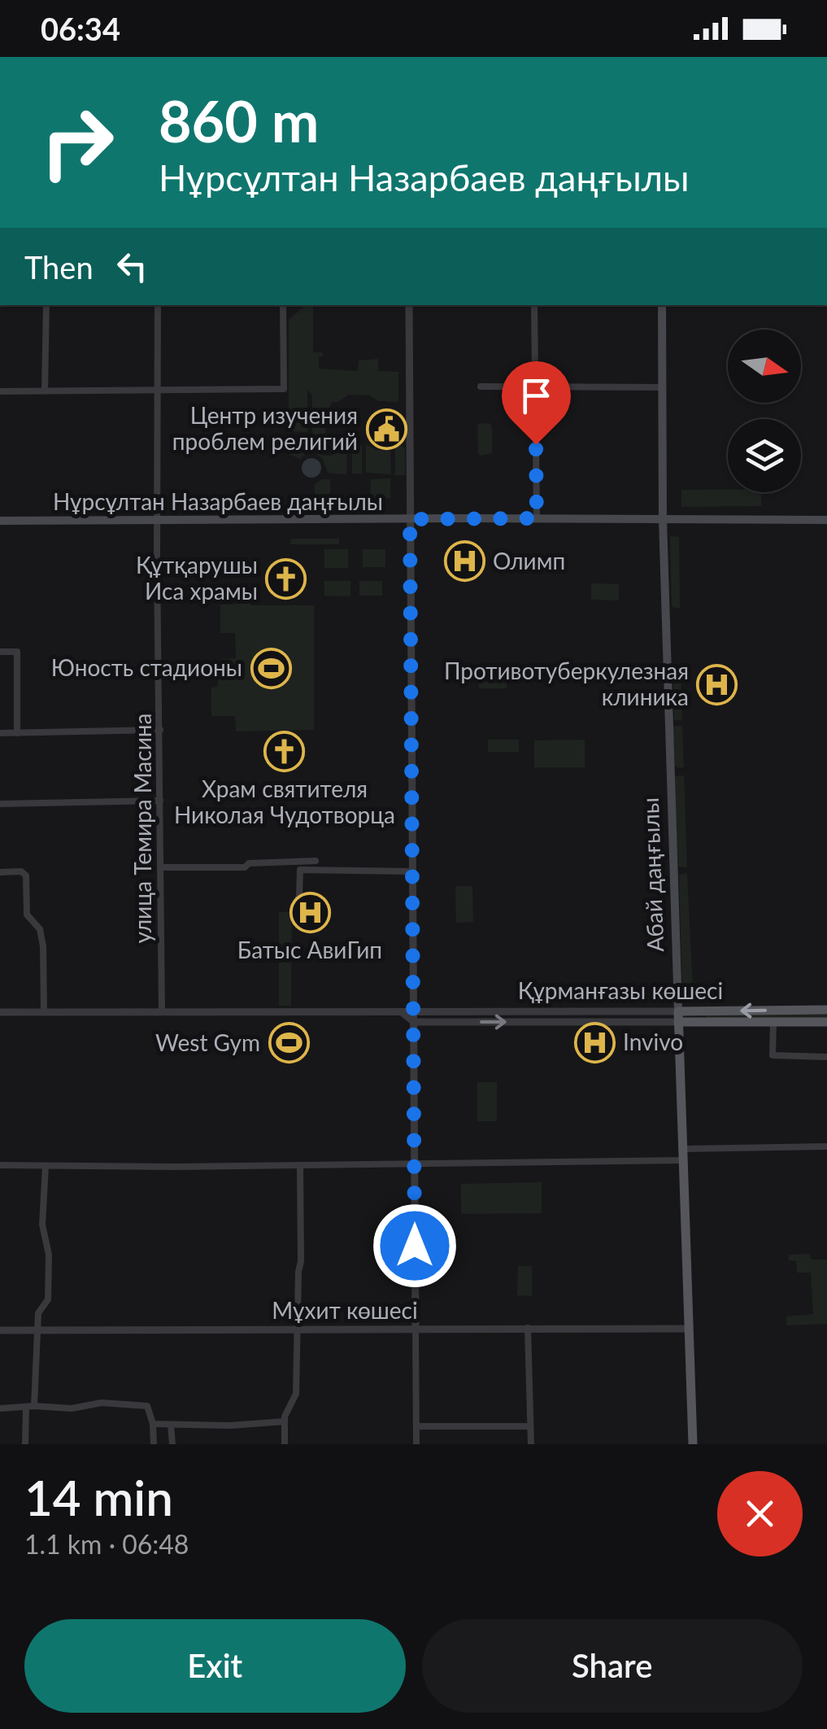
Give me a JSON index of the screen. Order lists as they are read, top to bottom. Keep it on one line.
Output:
{"streets":{"main road":["Нұрсұлтан Назарбаев даңғылы","Абай даңғылы","Құрманғазы көшесі"],"street":["улица Темира Масина","Мұхит көшесі"]},"crossings":[["Нұрсұлтан Назарбаев даңғылы","улица Темира Масина"],["Нұрсұлтан Назарбаев даңғылы","Абай даңғылы"],["улица Темира Масина","Құрманғазы көшесі"],["Абай даңғылы","Құрманғазы көшесі"],["Абай даңғылы","Мұхит көшесі"]],"places":{"public building":["Центр изучения проблем религий"],"hospital":["Олимп","Противотуберкулезная клиника","Батыс АвиГип","Invivo"],"church":["Құтқарушы Иса храмы","Храм святителя Николая Чудотворца"],"sports":["Юность стадионы","West Gym"]},"north":"right","page":{"status":"06:34","turn":["860 m","Нұрсұлтан Назарбаев даңғылы"],"then":"Then","heading":["14 min","1.1 km · 06:48"],"buttons":["Exit","Share"]}}
